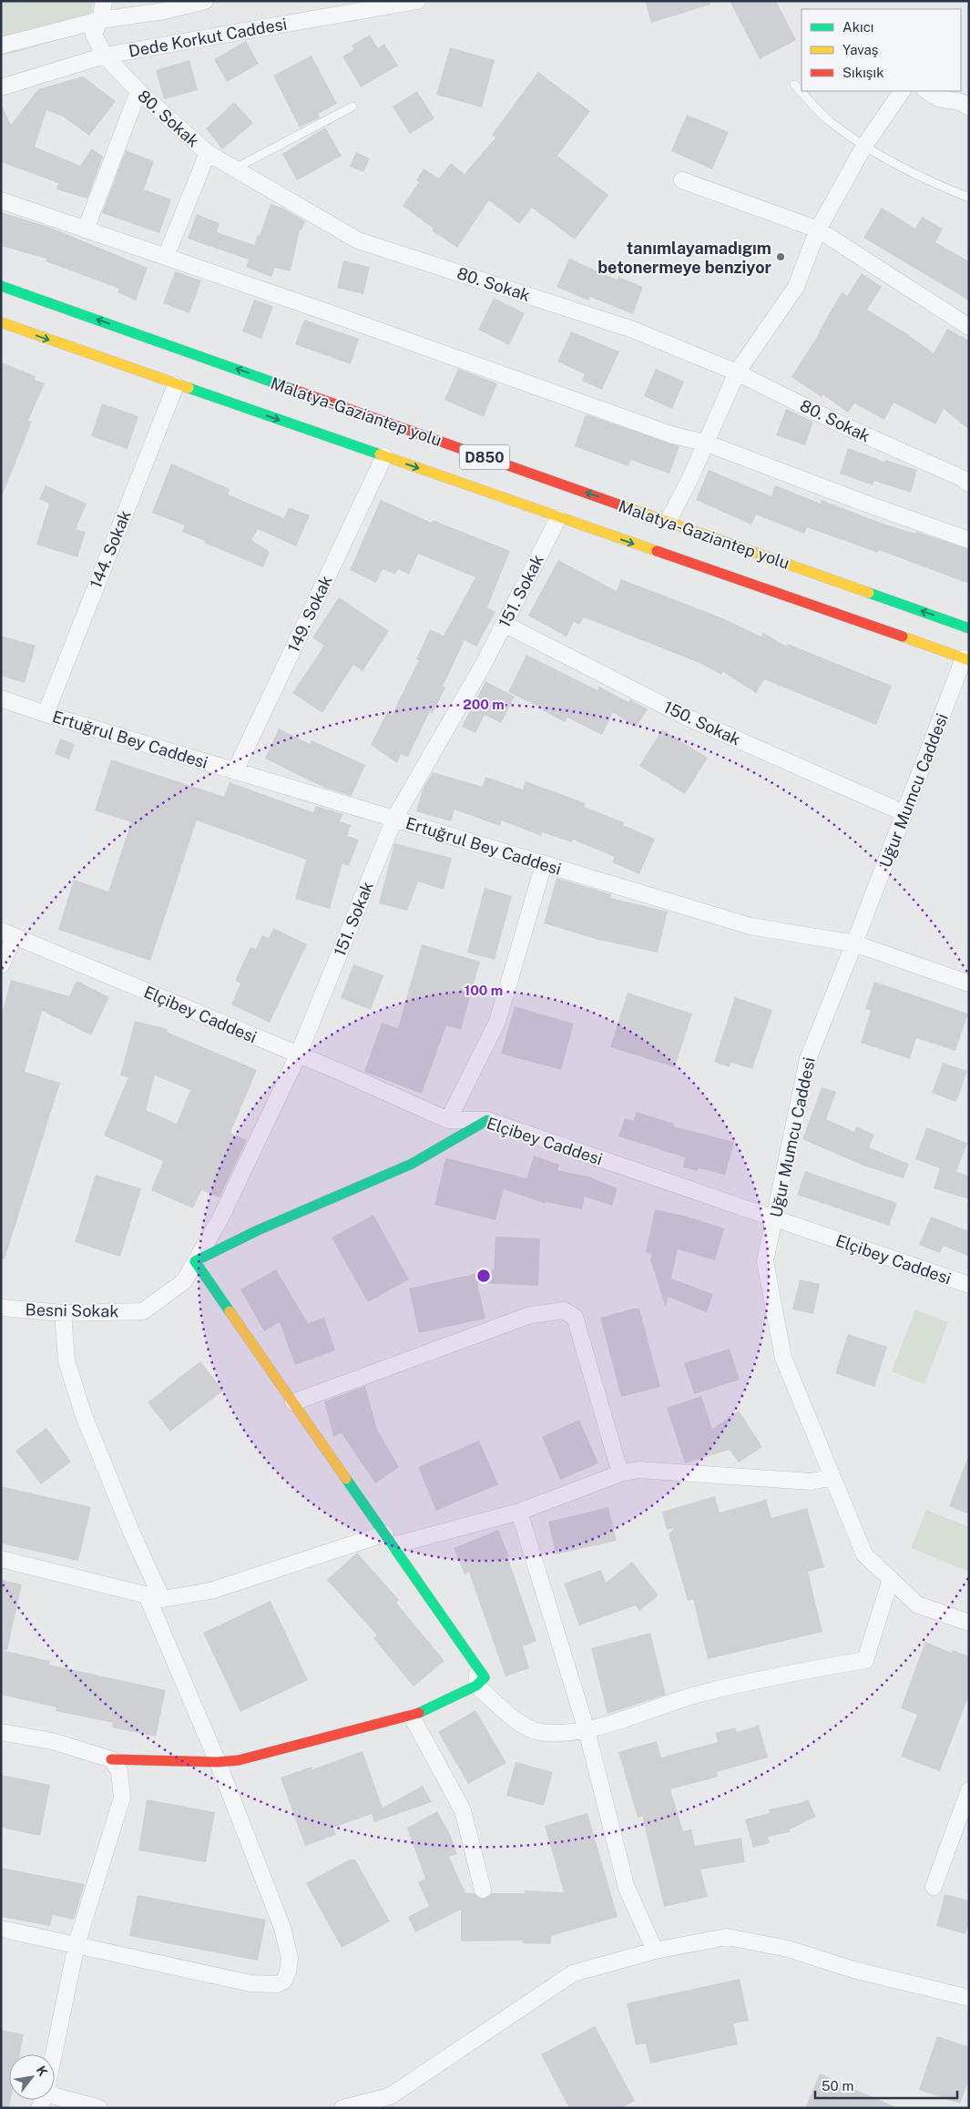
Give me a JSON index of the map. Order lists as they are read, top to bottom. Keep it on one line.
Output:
{"streets":{"main road":["Malatya-Gaziantep yolu","D850"],"street":["Dede Korkut Caddesi","80. Sokak","144. Sokak","151. Sokak","149. Sokak","150. Sokak","Ertuğrul Bey Caddesi","Uğur Mumcu Caddesi","Elçibey Caddesi","Besni Sokak"]},"crossings":[["Dede Korkut Caddesi","80. Sokak"],["Malatya-Gaziantep yolu","144. Sokak"],["Malatya-Gaziantep yolu","151. Sokak"],["Malatya-Gaziantep yolu","149. Sokak"],["Malatya-Gaziantep yolu","Uğur Mumcu Caddesi"],["144. Sokak","Ertuğrul Bey Caddesi"],["151. Sokak","150. Sokak"],["151. Sokak","Ertuğrul Bey Caddesi"],["151. Sokak","Elçibey Caddesi"],["151. Sokak","Besni Sokak"],["149. Sokak","Ertuğrul Bey Caddesi"],["150. Sokak","Uğur Mumcu Caddesi"],["Ertuğrul Bey Caddesi","Uğur Mumcu Caddesi"],["Uğur Mumcu Caddesi","Elçibey Caddesi"]],"places":["tanımlayamadıgım betonermeye benziyor"],"legend":["Akıcı","Yavaş","Sıkışık"],"scale_bar":"50 m","north":"top right","rings":["200 m","100 m"]}
